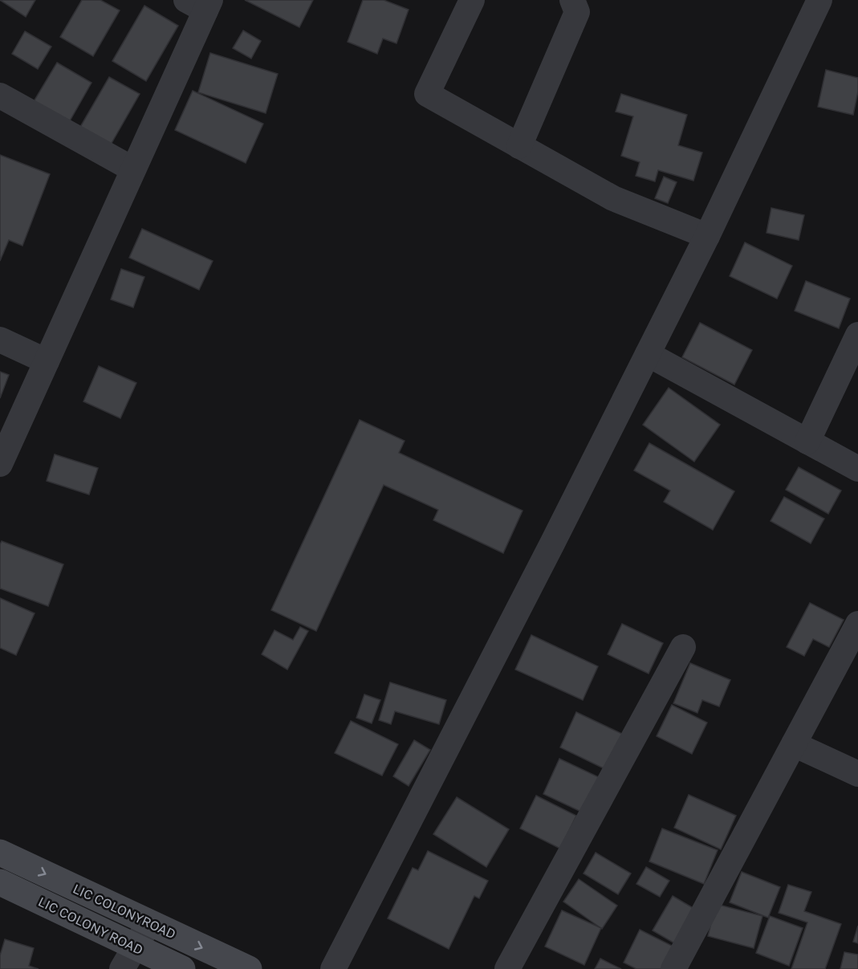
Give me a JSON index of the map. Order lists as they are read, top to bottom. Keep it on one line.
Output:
{"streets":{"main road":["LIC COLONYROAD","LIC COLONY ROAD"]},"one_way":["LIC COLONYROAD"]}
